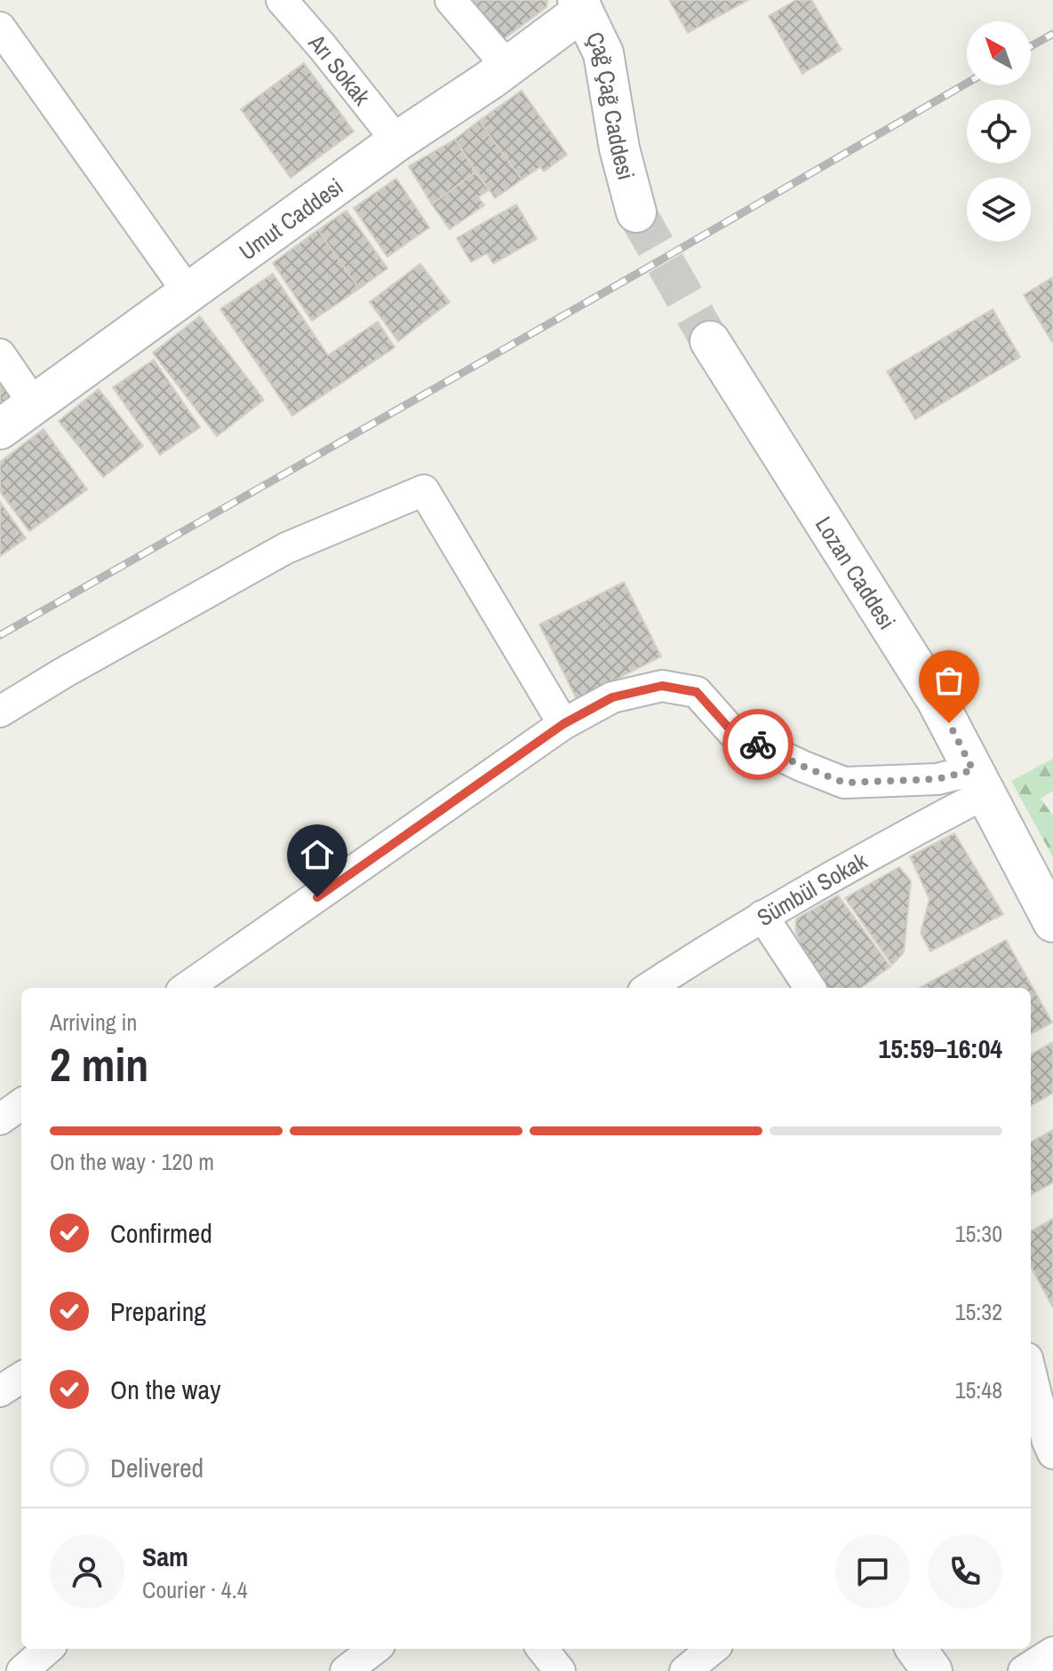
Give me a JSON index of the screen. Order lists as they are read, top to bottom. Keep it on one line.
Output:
{"streets":{"main road":["Çağ Çağ Caddesi","Umut Caddesi","Lozan Caddesi"],"street":["Arı Sokak","Sümbül Sokak"]},"crossings":[["Arı Sokak","Umut Caddesi"],["Çağ Çağ Caddesi","Umut Caddesi"],["Lozan Caddesi","Sümbül Sokak"]],"north":"top left","page":{"heading":["2 min","Arriving in","15:59–16:04"],"panel":["Sam","Courier · 4.4"],"bar":"On the way · 120 m","list":[["Confirmed","15:30"],["Preparing","15:32"],["On the way","15:48"],"Delivered"]}}
